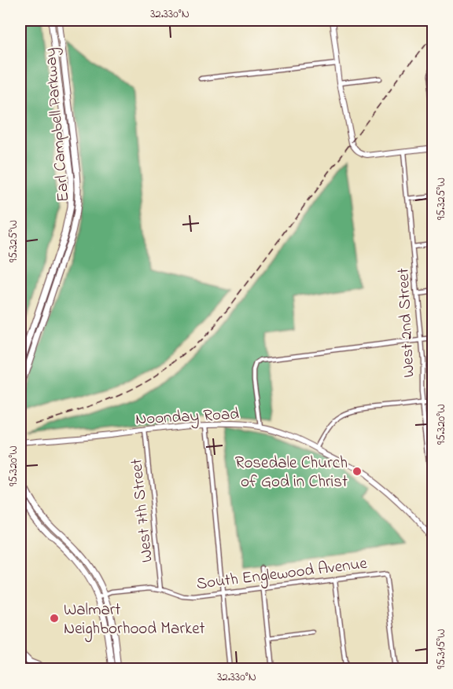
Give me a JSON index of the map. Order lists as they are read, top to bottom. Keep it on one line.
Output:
{"streets":{"main road":["Earl Campbell Parkway"],"street":["West 2nd Street","Noonday Road","West 7th Street","South Englewood Avenue"]},"crossings":[["Noonday Road","West 7th Street"],["West 7th Street","South Englewood Avenue"]],"places":["Rosedale Church of God in Christ","Walmart Neighborhood Market"],"coordinates":["32.330°N","95.325°W","95.320°W","95.315°W"]}
